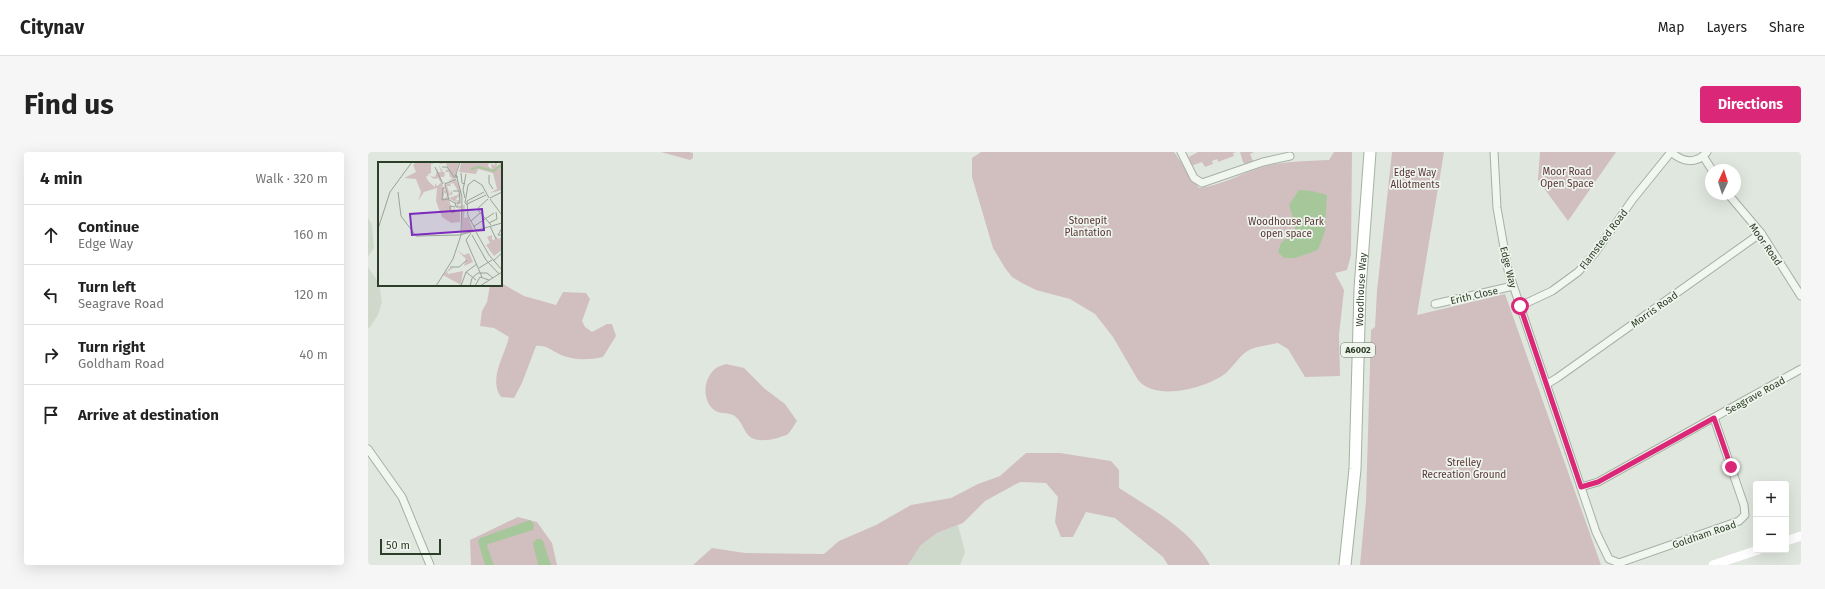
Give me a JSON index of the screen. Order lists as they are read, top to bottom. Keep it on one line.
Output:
{"streets":{"main road":["Woodhouse Way","A6002"],"street":["Flamsteed Road","Moor Road","Edge Way","Erith Close","Morris Road","Seagrave Road","Goldham Road"]},"crossings":[["Flamsteed Road","Edge Way"],["Moor Road","Morris Road"],["Edge Way","Erith Close"],["Edge Way","Morris Road"],["Edge Way","Seagrave Road"],["Edge Way","Goldham Road"],["Seagrave Road","Goldham Road"]],"parks":["Moor Road Open Space","Edge Way Allotments","Stonepit Plantation","Woodhouse Park open space","Strelley Recreation Ground"],"scale_bar":"50 m","north":"top","page":{"header":"Citynav","nav":["Map","Layers","Share"],"buttons":"Directions","title":"Find us","heading":["4 min","Walk · 320 m"],"list":[["Continue","Edge Way","160 m"],["Turn left","Seagrave Road","120 m"],["Turn right","Goldham Road","40 m"],"Arrive at destination"],"map_buttons":["+","−"],"scale":"50 m"}}
